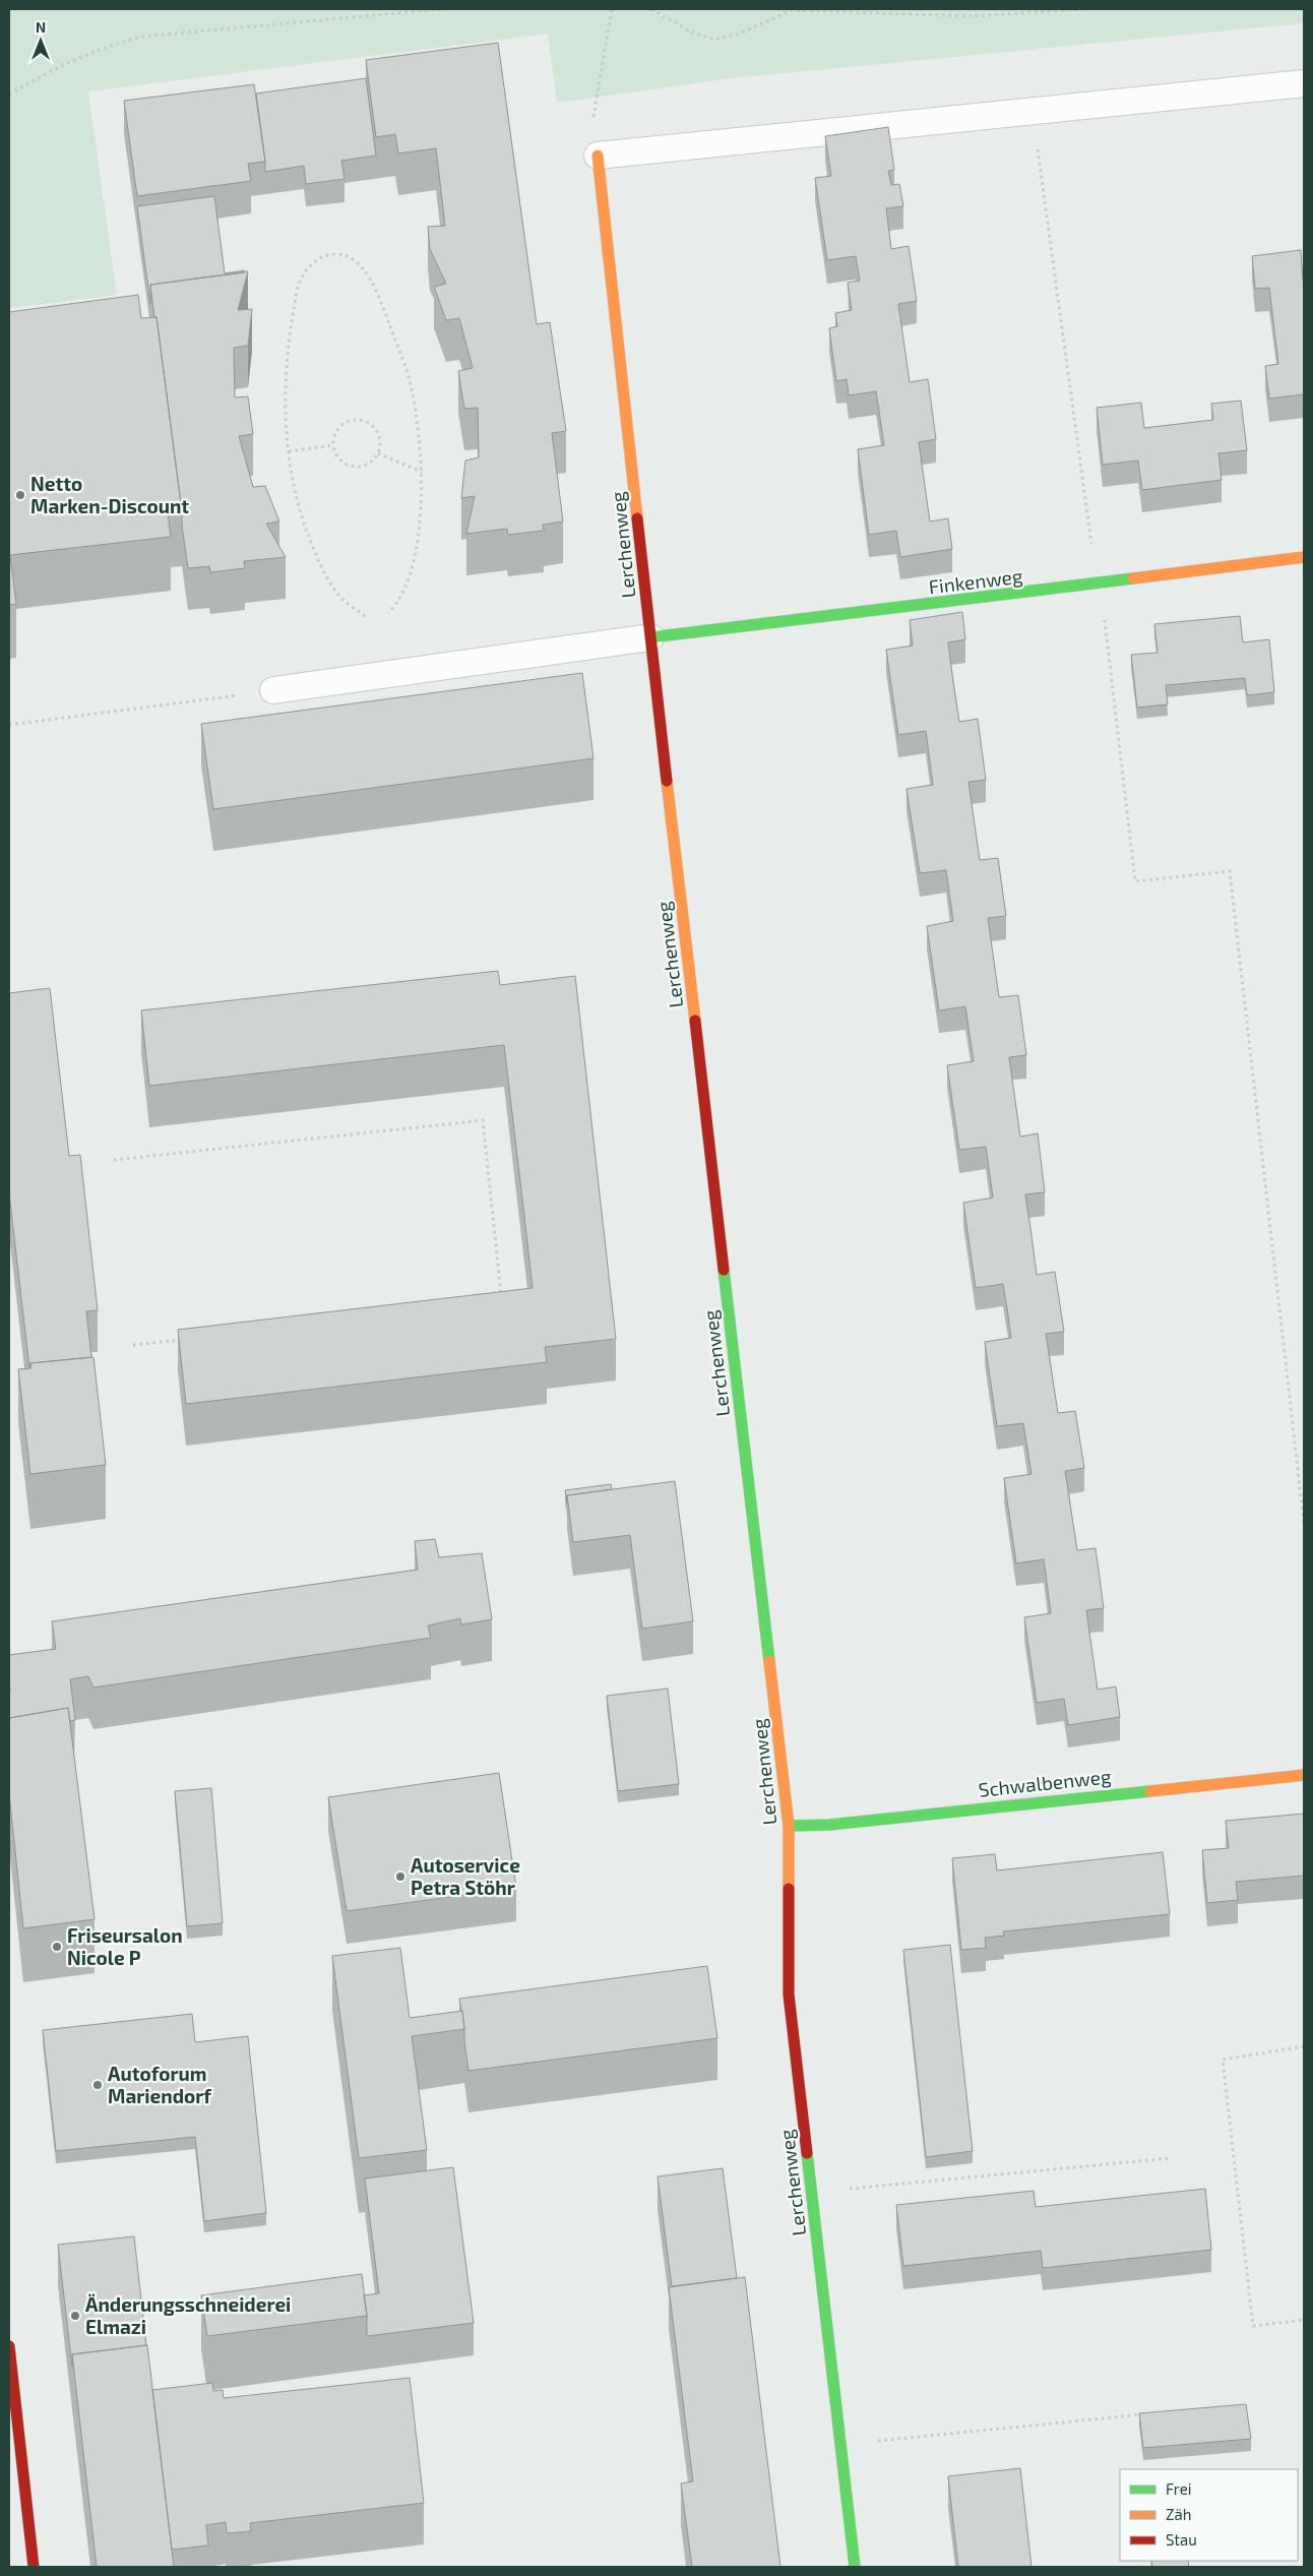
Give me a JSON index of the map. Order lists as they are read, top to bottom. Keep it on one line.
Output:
{"streets":{"street":["Lerchenweg","Finkenweg","Schwalbenweg"]},"crossings":[["Lerchenweg","Finkenweg"],["Lerchenweg","Schwalbenweg"]],"places":["Netto Marken-Discount","Autoservice Petra Stöhr","Friseursalon Nicole P","Autoforum Mariendorf","Änderungsschneiderei Elmazi"],"legend":["Frei","Zäh","Stau"],"north":"top"}
